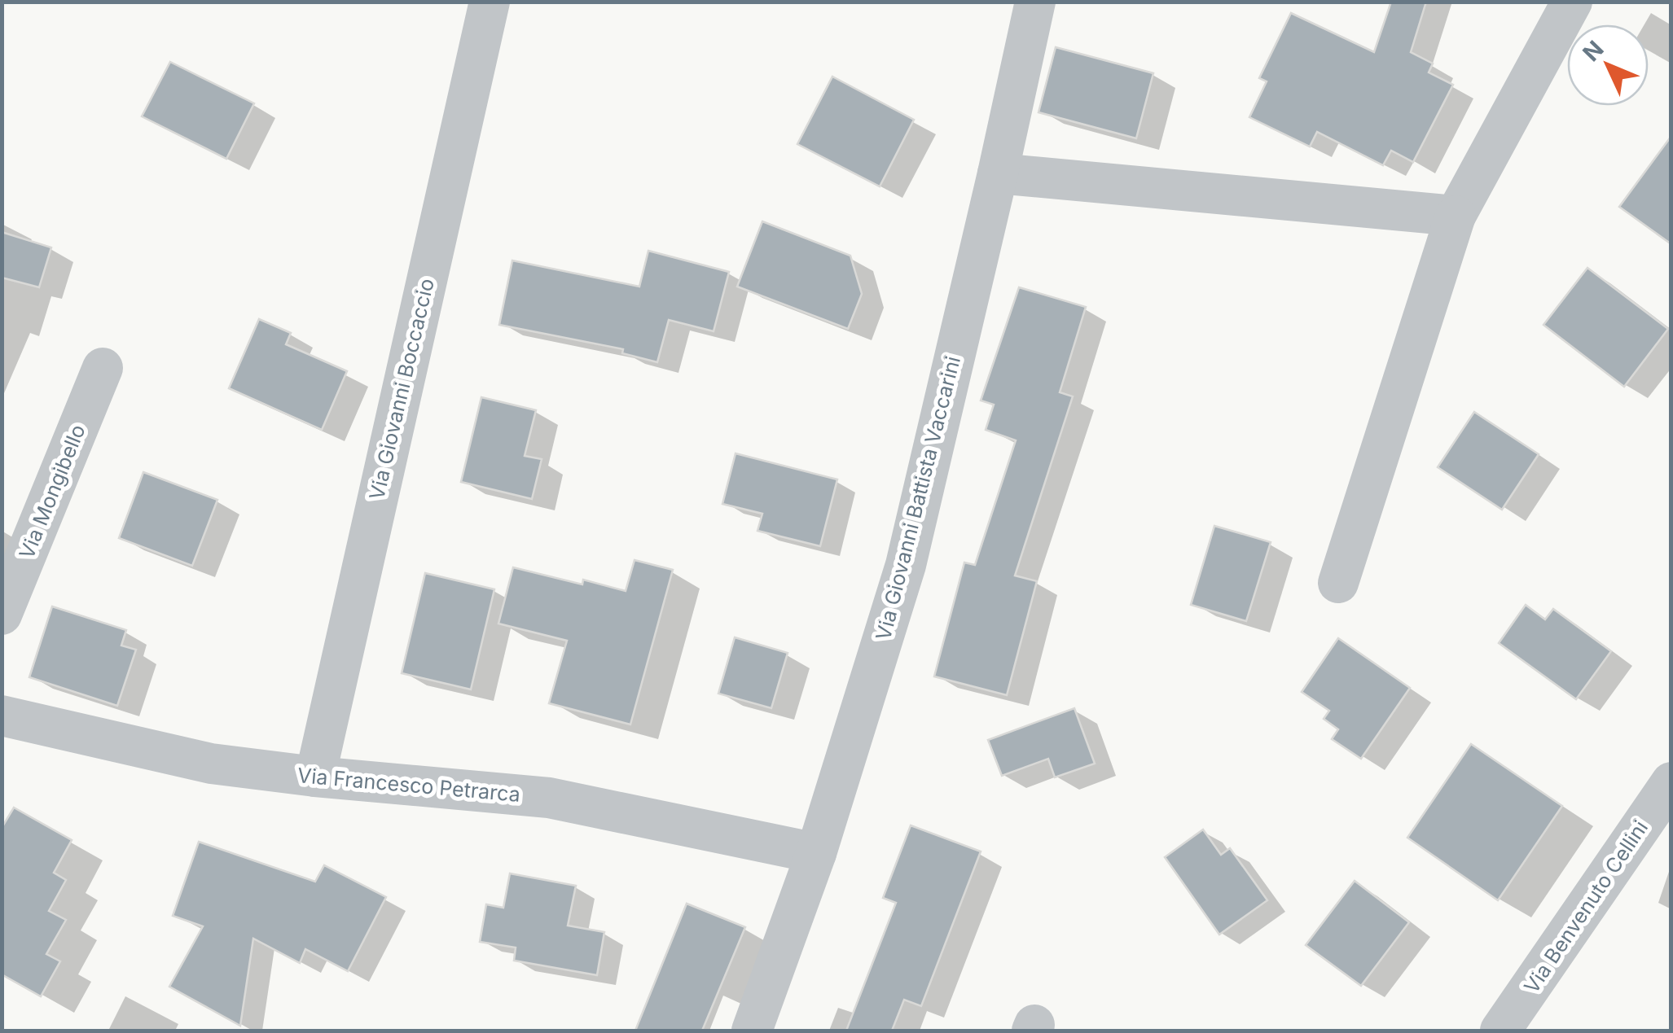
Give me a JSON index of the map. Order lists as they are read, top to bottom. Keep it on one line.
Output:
{"streets":{"street":["Via Giovanni Boccaccio","Via Mongibello","Via Giovanni Battista Vaccarini","Via Francesco Petrarca","Via Benvenuto Cellini"]},"crossings":[["Via Giovanni Boccaccio","Via Francesco Petrarca"],["Via Giovanni Battista Vaccarini","Via Francesco Petrarca"]],"north":"top left"}
